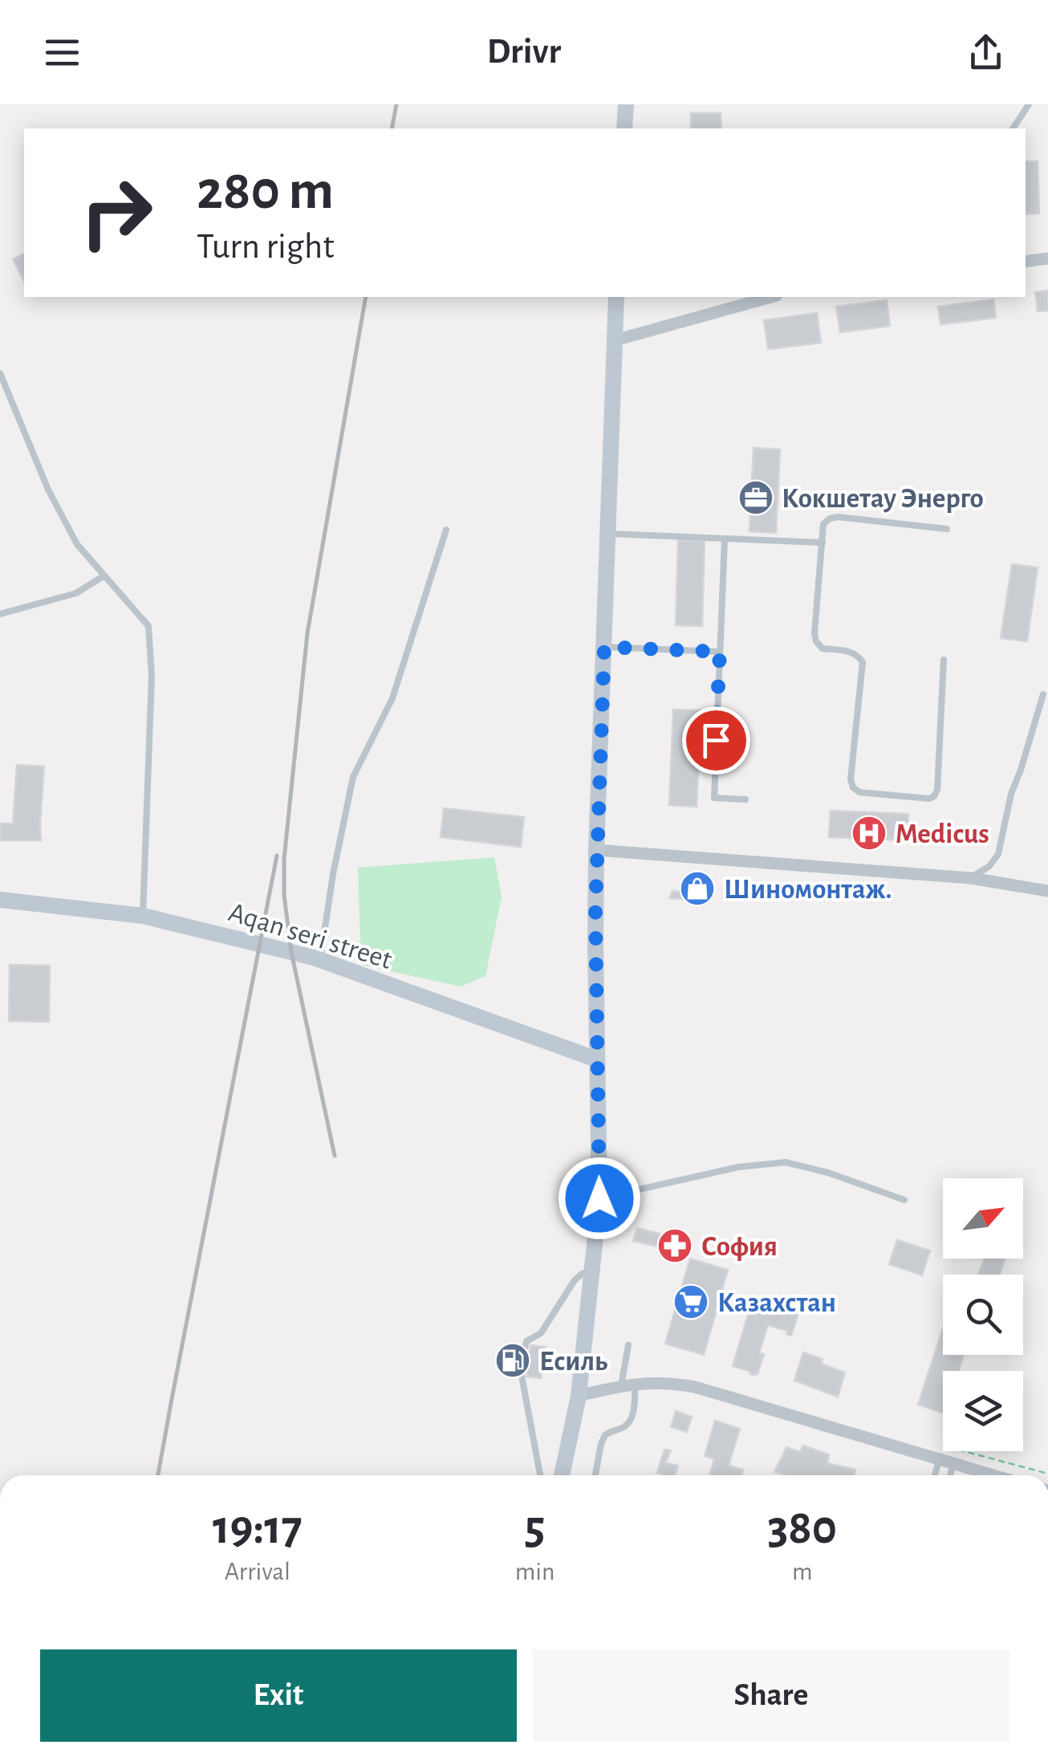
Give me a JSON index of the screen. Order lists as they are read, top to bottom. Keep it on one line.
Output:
{"streets":{"street":["Aqan seri street"]},"places":{"office":["Кокшетау Энерго"],"hospital":["Medicus"],"shop":["Шиномонтаж."],"pharmacy":["София"],"supermarket":["Казахстан"],"fuel station":["Есиль"]},"north":"top right","page":{"header":"Drivr","turn":["280 m","Turn right"],"eta":["19:17","Arrival","5","min","380","m"],"buttons":["Exit","Share"]}}
